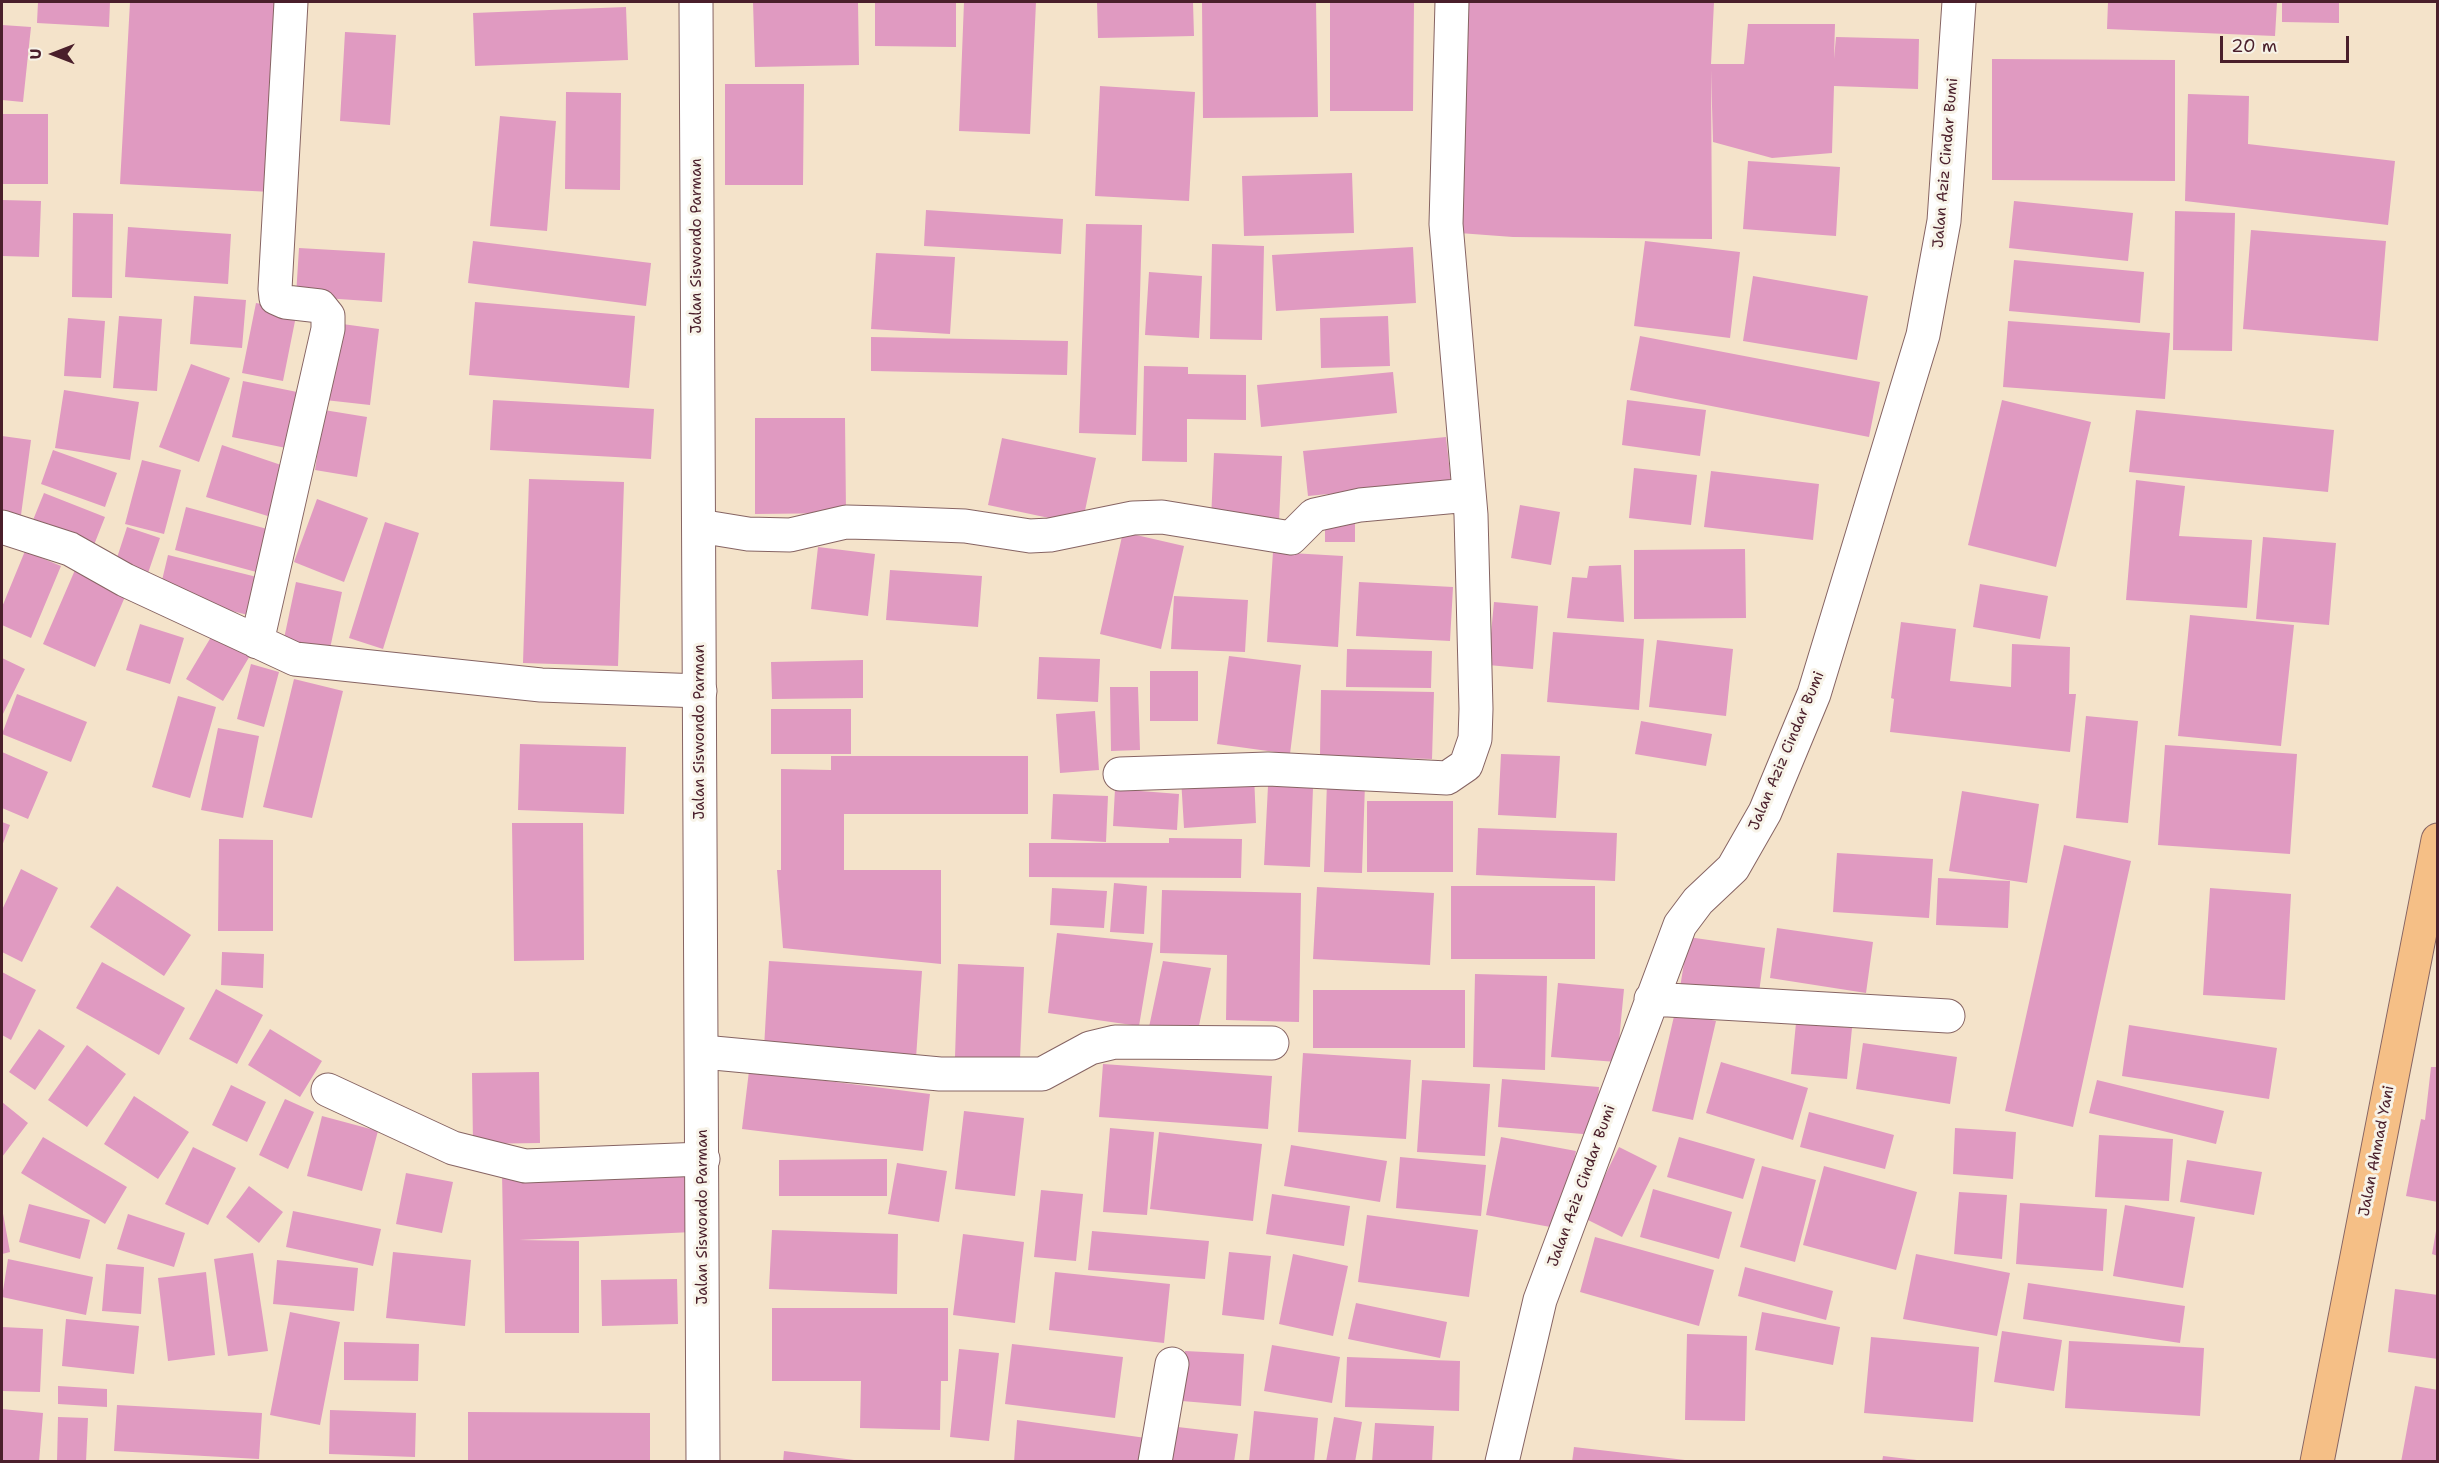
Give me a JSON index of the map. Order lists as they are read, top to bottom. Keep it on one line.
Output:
{"streets":{"main road":["Jalan Ahmad Yani"],"street":["Jalan Aziz Cindar Bumi","Jalan Siswondo Parman"]},"scale_bar":"20 m","north":"left"}
